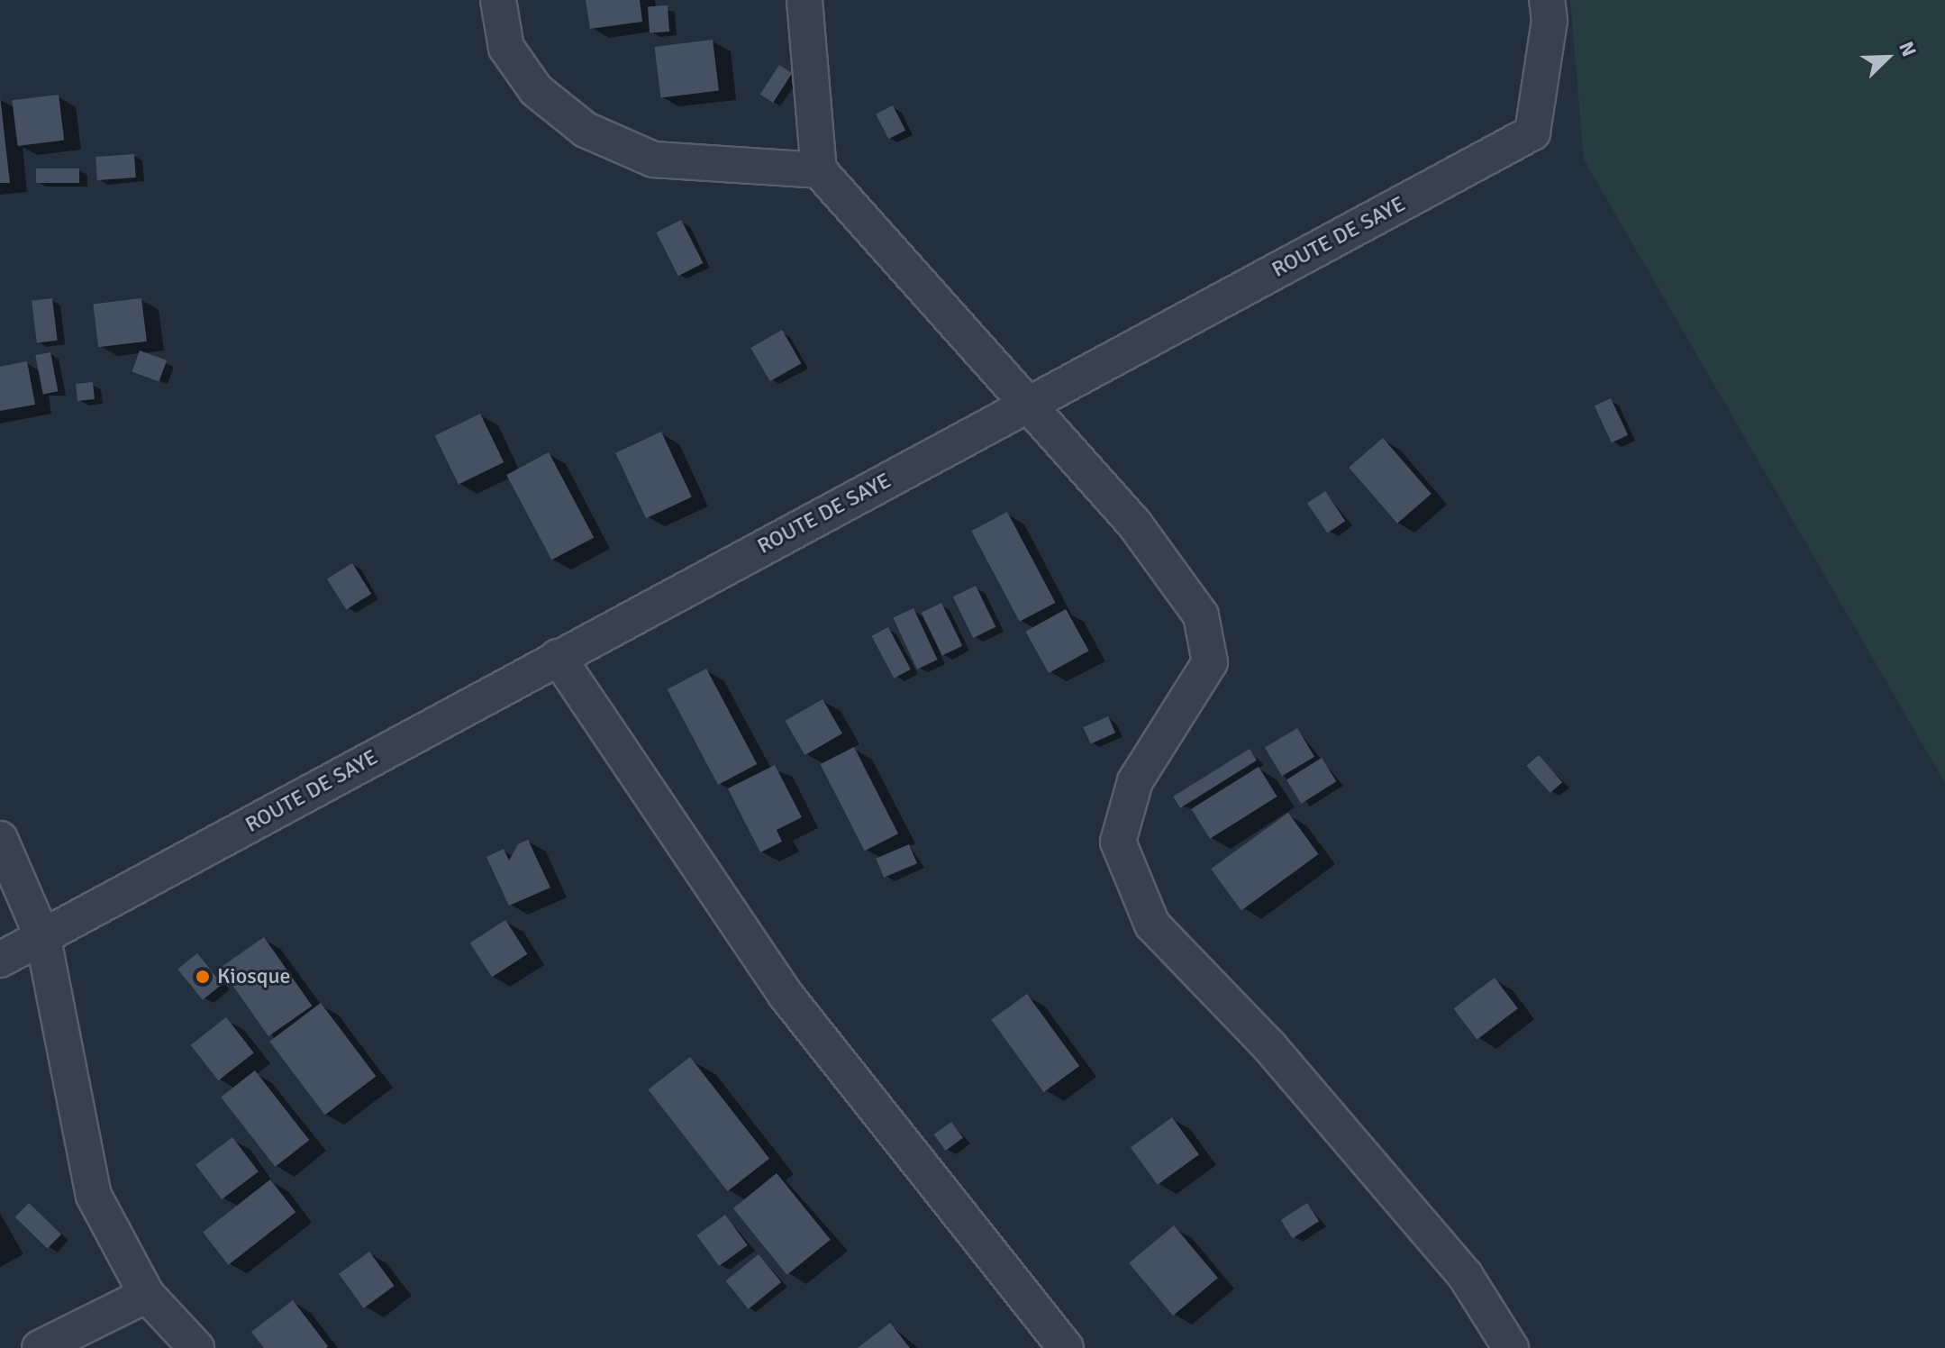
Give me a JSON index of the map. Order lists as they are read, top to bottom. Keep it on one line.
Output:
{"streets":{"street":["ROUTE DE SAYE"]},"places":["Kiosque"],"north":"top right"}
